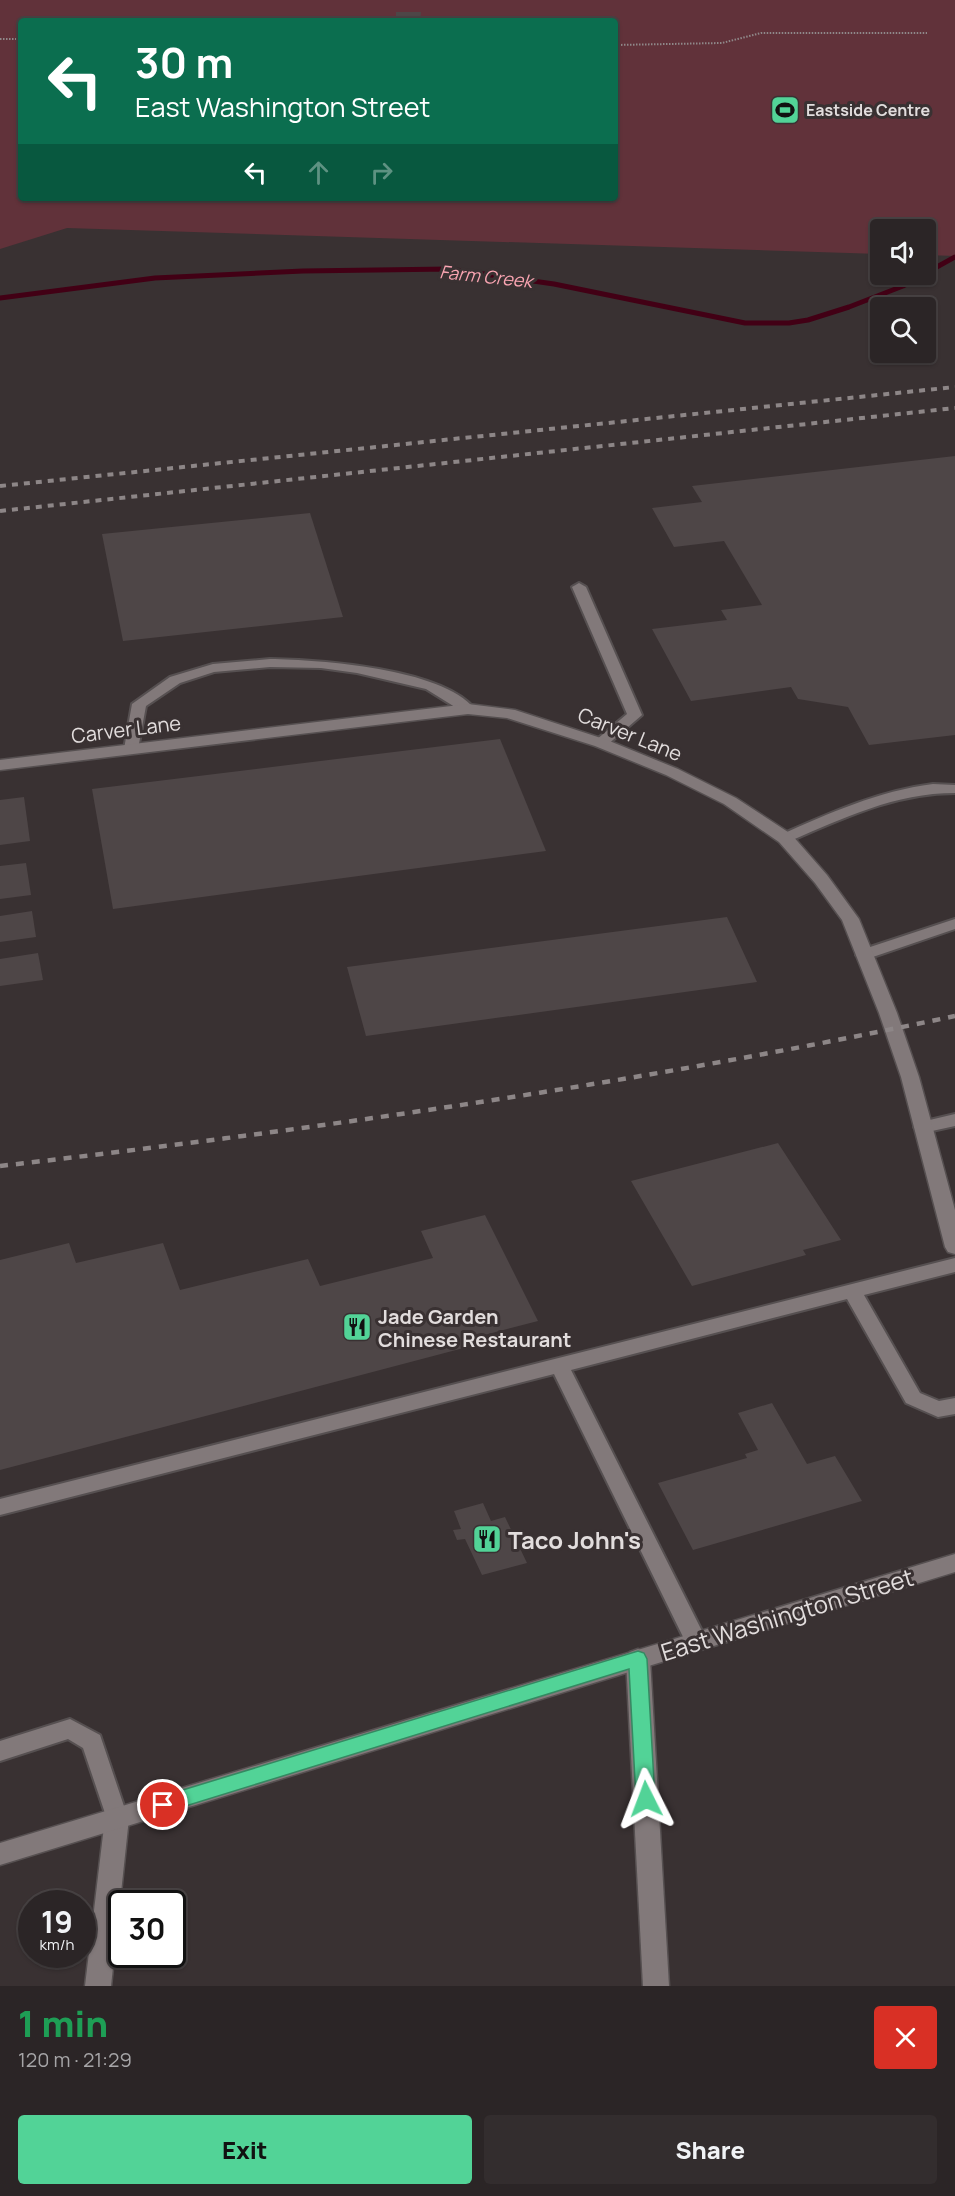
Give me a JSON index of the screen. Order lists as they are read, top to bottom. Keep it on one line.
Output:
{"streets":{"street":["Carver Lane","East Washington Street"]},"water":["Farm Creek"],"places":{"sports":["Eastside Centre"],"restaurant":["Jade Garden Chinese Restaurant","Taco John's"]},"page":{"turn":["30 m","East Washington Street"],"speed":"19 km/h","limit":"30","heading":["1 min","120 m · 21:29"],"buttons":["Exit","Share"]}}
